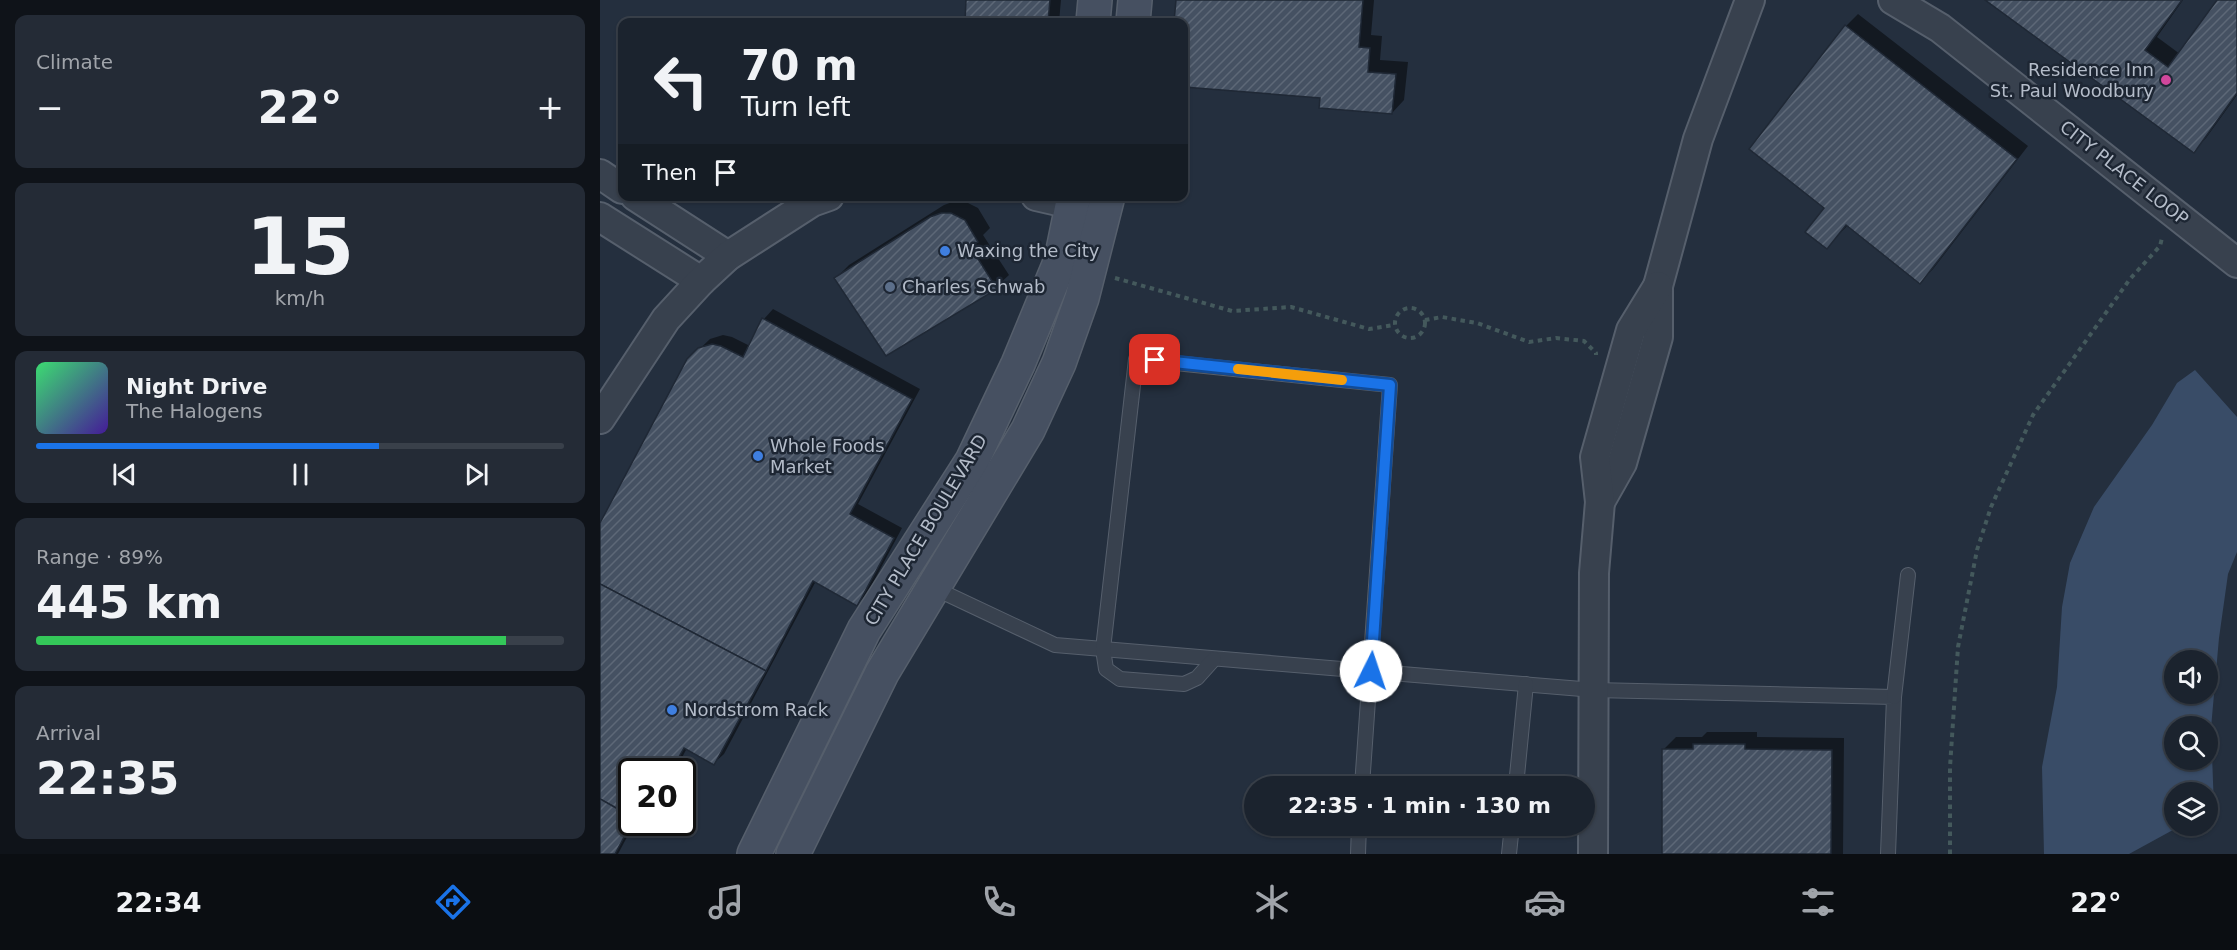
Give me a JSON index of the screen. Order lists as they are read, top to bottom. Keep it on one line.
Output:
{"streets":{"street":["CITY PLACE LOOP","CITY PLACE BOULEVARD"]},"places":["Residence Inn St. Paul Woodbury","Waxing the City","Charles Schwab","Whole Foods Market","Nordstrom Rack"],"page":{"tile":["Climate",["15","km/h"],["Range · 89%","445 km"],["Arrival","22:35"]],"turn":["70 m","Turn left"],"heat":["−","22°","+"],"then":"Then","song":["Night Drive","The Halogens"],"limit":"20","trip":"22:35 · 1 min · 130 m","tabs":["22:34","22°"]}}
